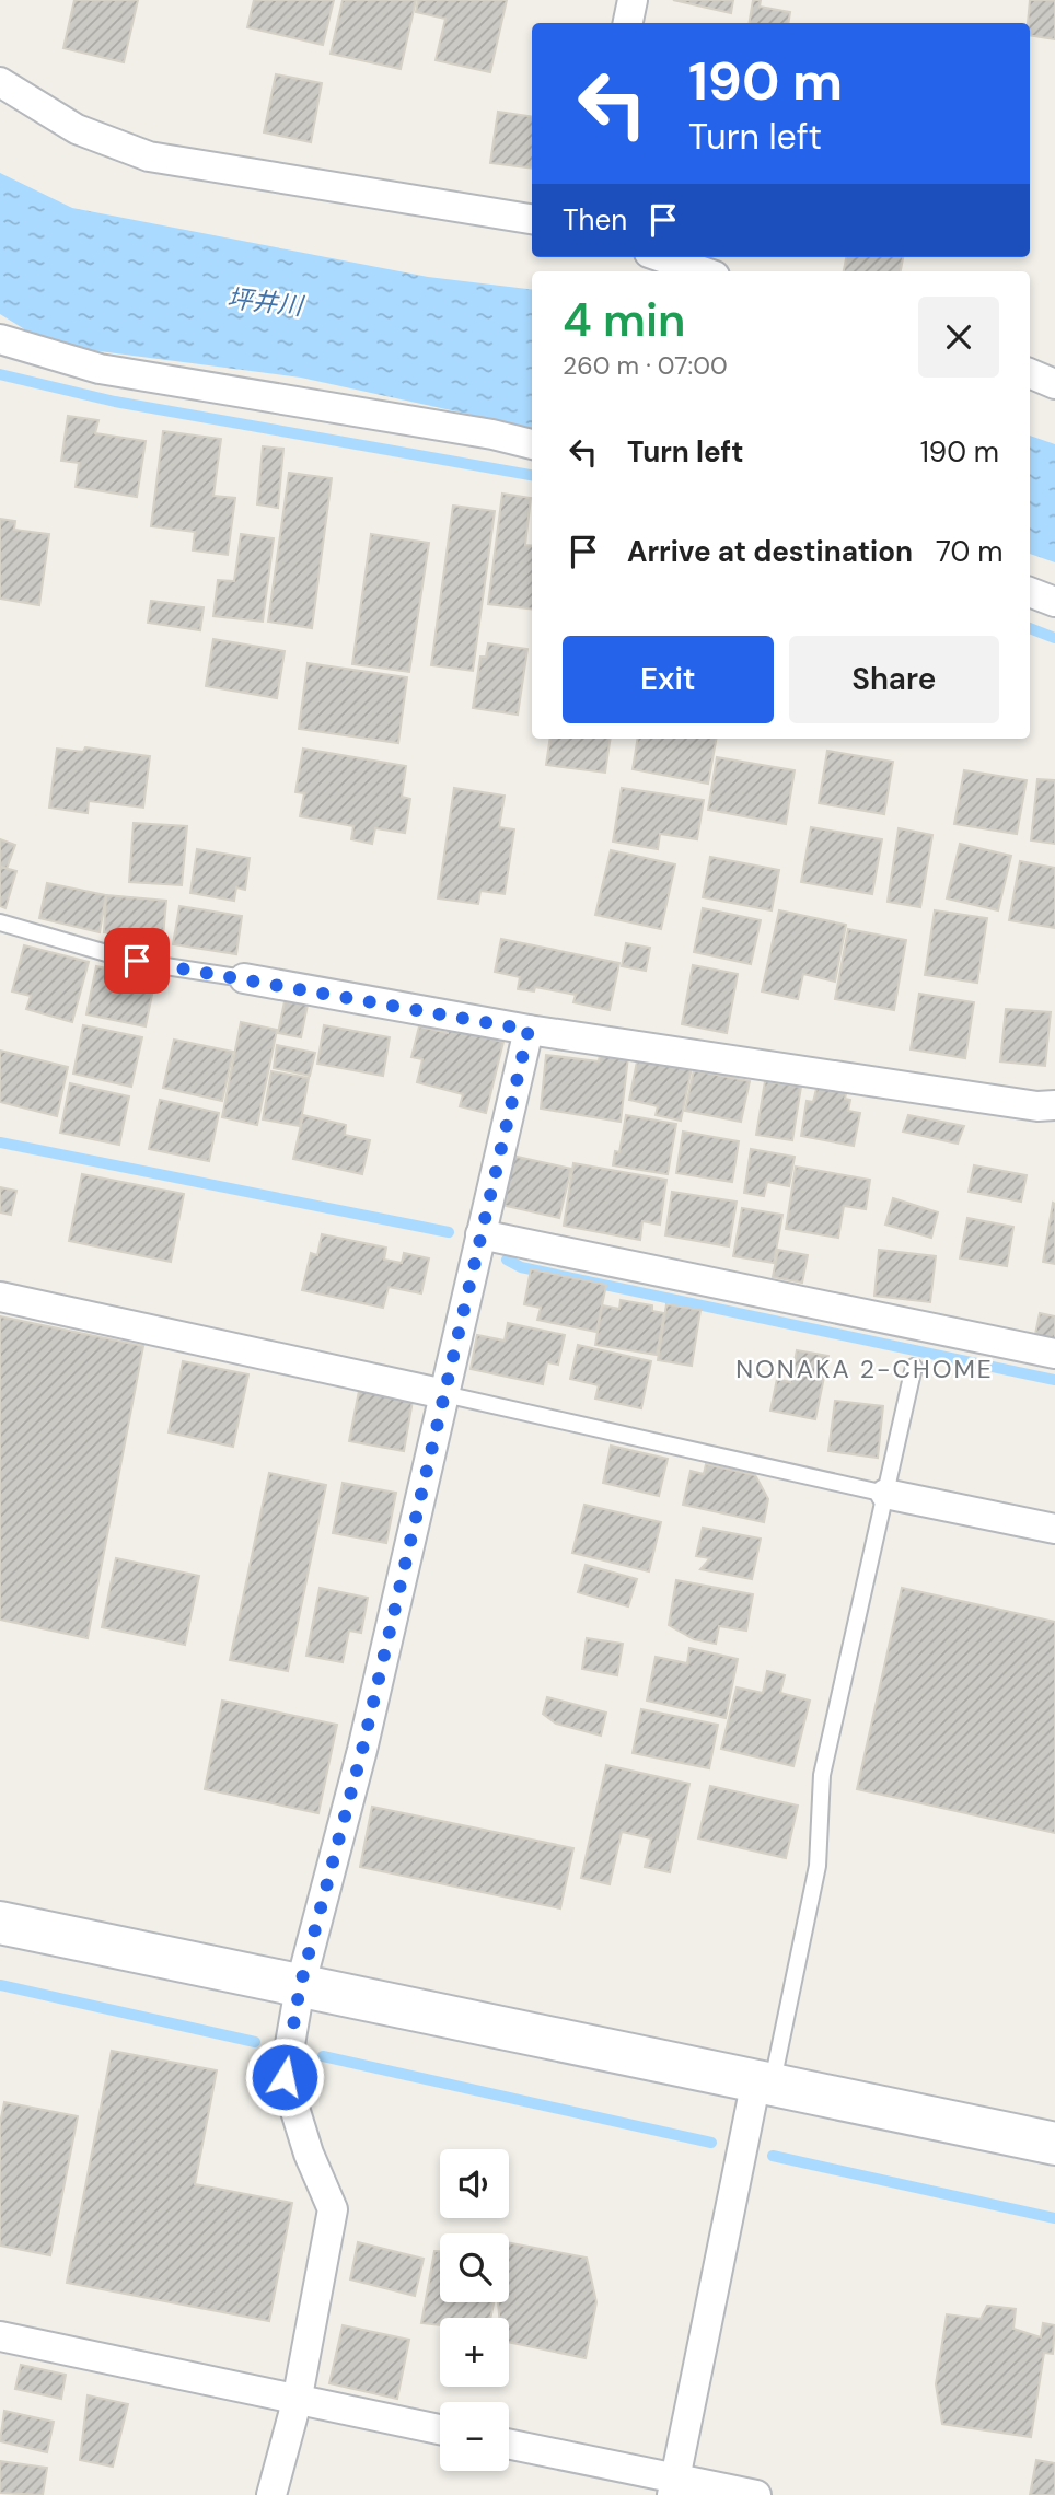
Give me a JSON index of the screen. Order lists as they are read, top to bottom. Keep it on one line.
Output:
{"districts":["NONAKA 2-CHOME"],"water":["坪井川"],"page":{"turn":["190 m","Turn left"],"then":"Then","heading":["4 min","260 m · 07:00"],"list":[{"name":"Turn left","value":"190 m"},{"name":"Arrive at destination","value":"70 m"}],"buttons":["Exit","Share"],"map_buttons":["+","−"]}}
